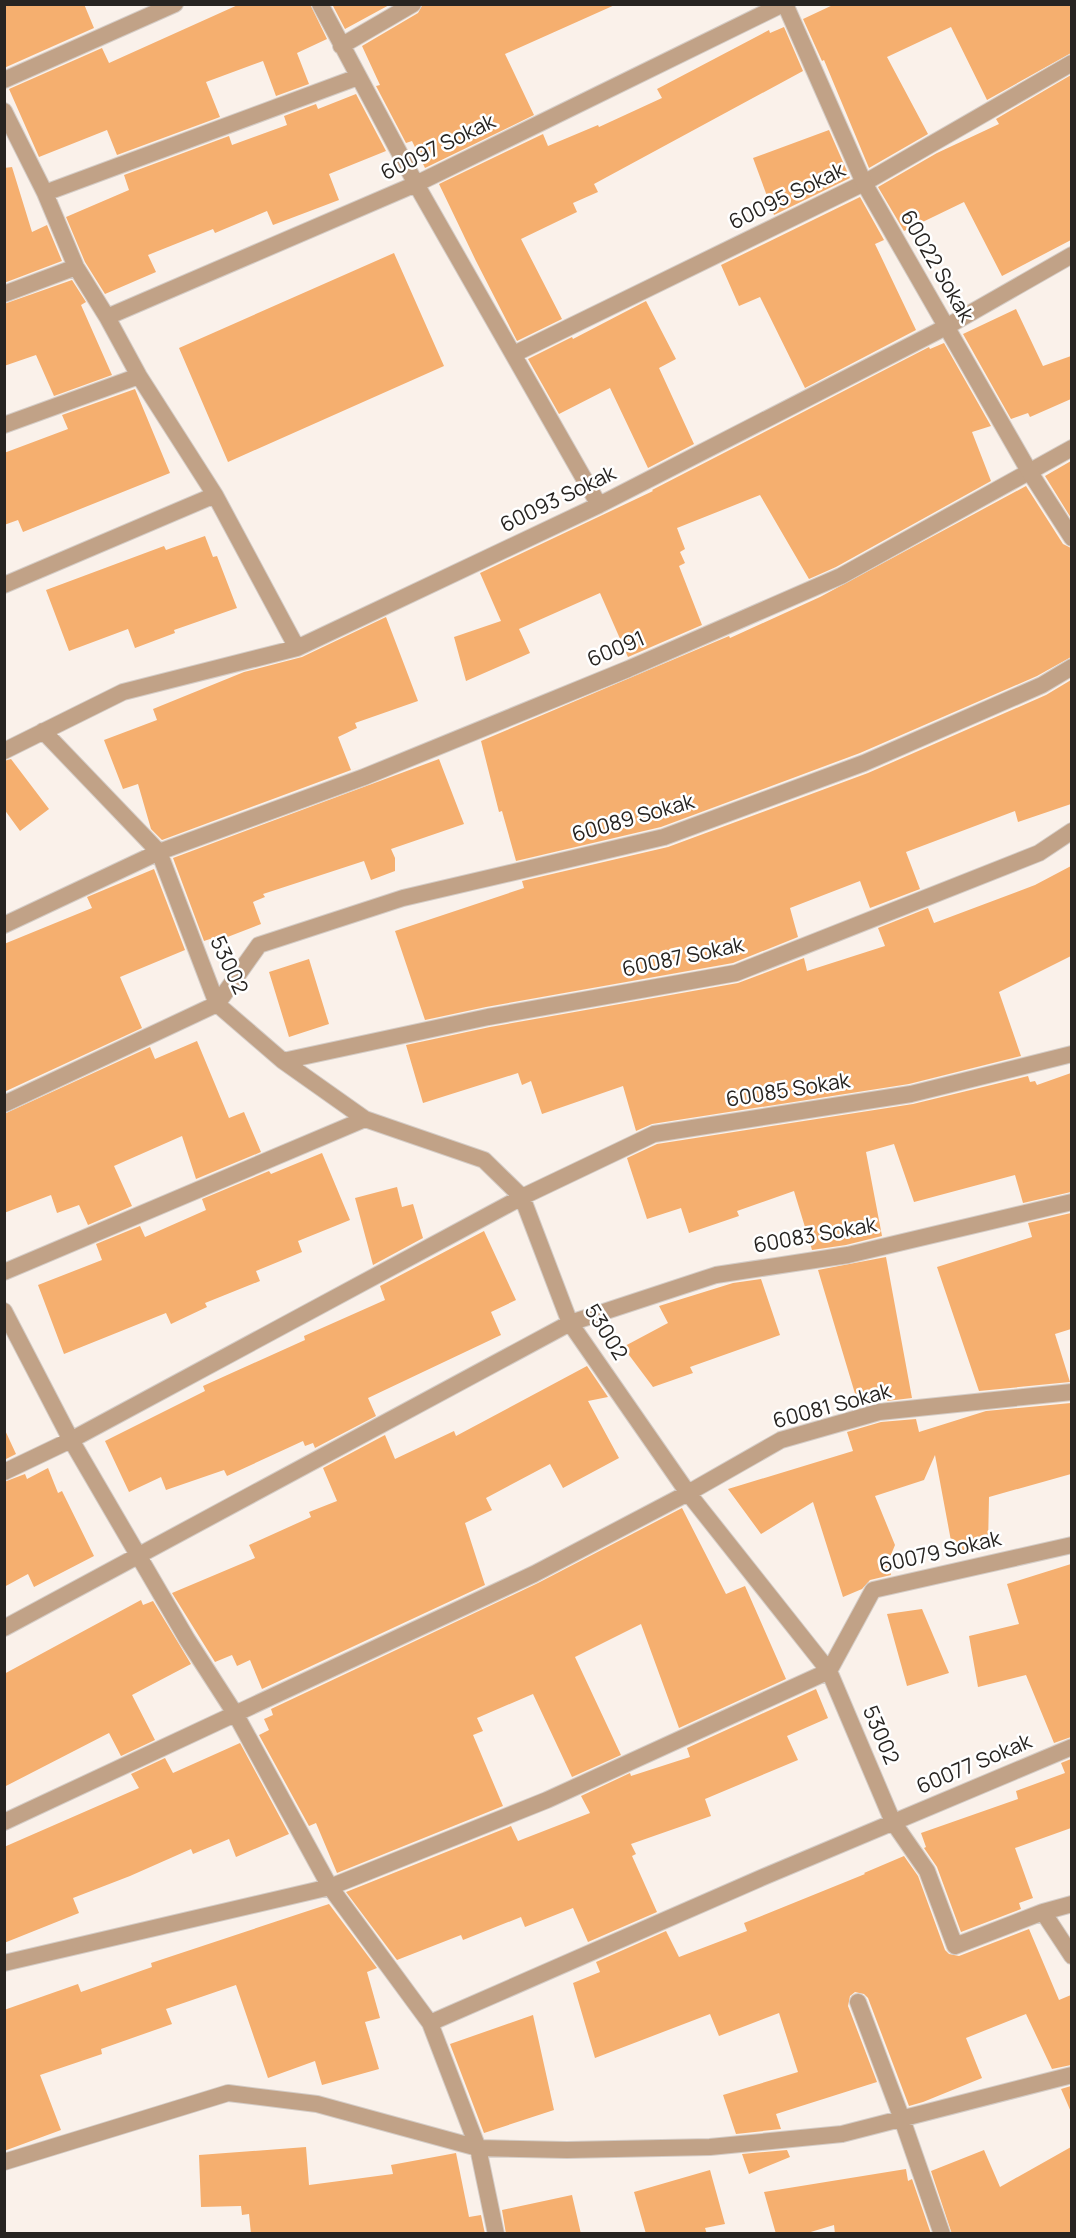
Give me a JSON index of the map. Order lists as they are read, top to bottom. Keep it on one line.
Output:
{"streets":{"street":["60097 Sokak","60095 Sokak","60022 Sokak","60093 Sokak","60091","60089 Sokak","60087 Sokak","53002","60085 Sokak","60083 Sokak","60081 Sokak","60079 Sokak","60077 Sokak"]},"crossings":[["60097 Sokak","60022 Sokak"],["60095 Sokak","60022 Sokak"],["60022 Sokak","60093 Sokak"],["60022 Sokak","60091"],["60093 Sokak","53002"],["60091","53002"],["60089 Sokak","53002"],["60087 Sokak","53002"],["53002","60085 Sokak"],["53002","60083 Sokak"],["53002","60081 Sokak"],["53002","60079 Sokak"],["53002","60077 Sokak"]]}
